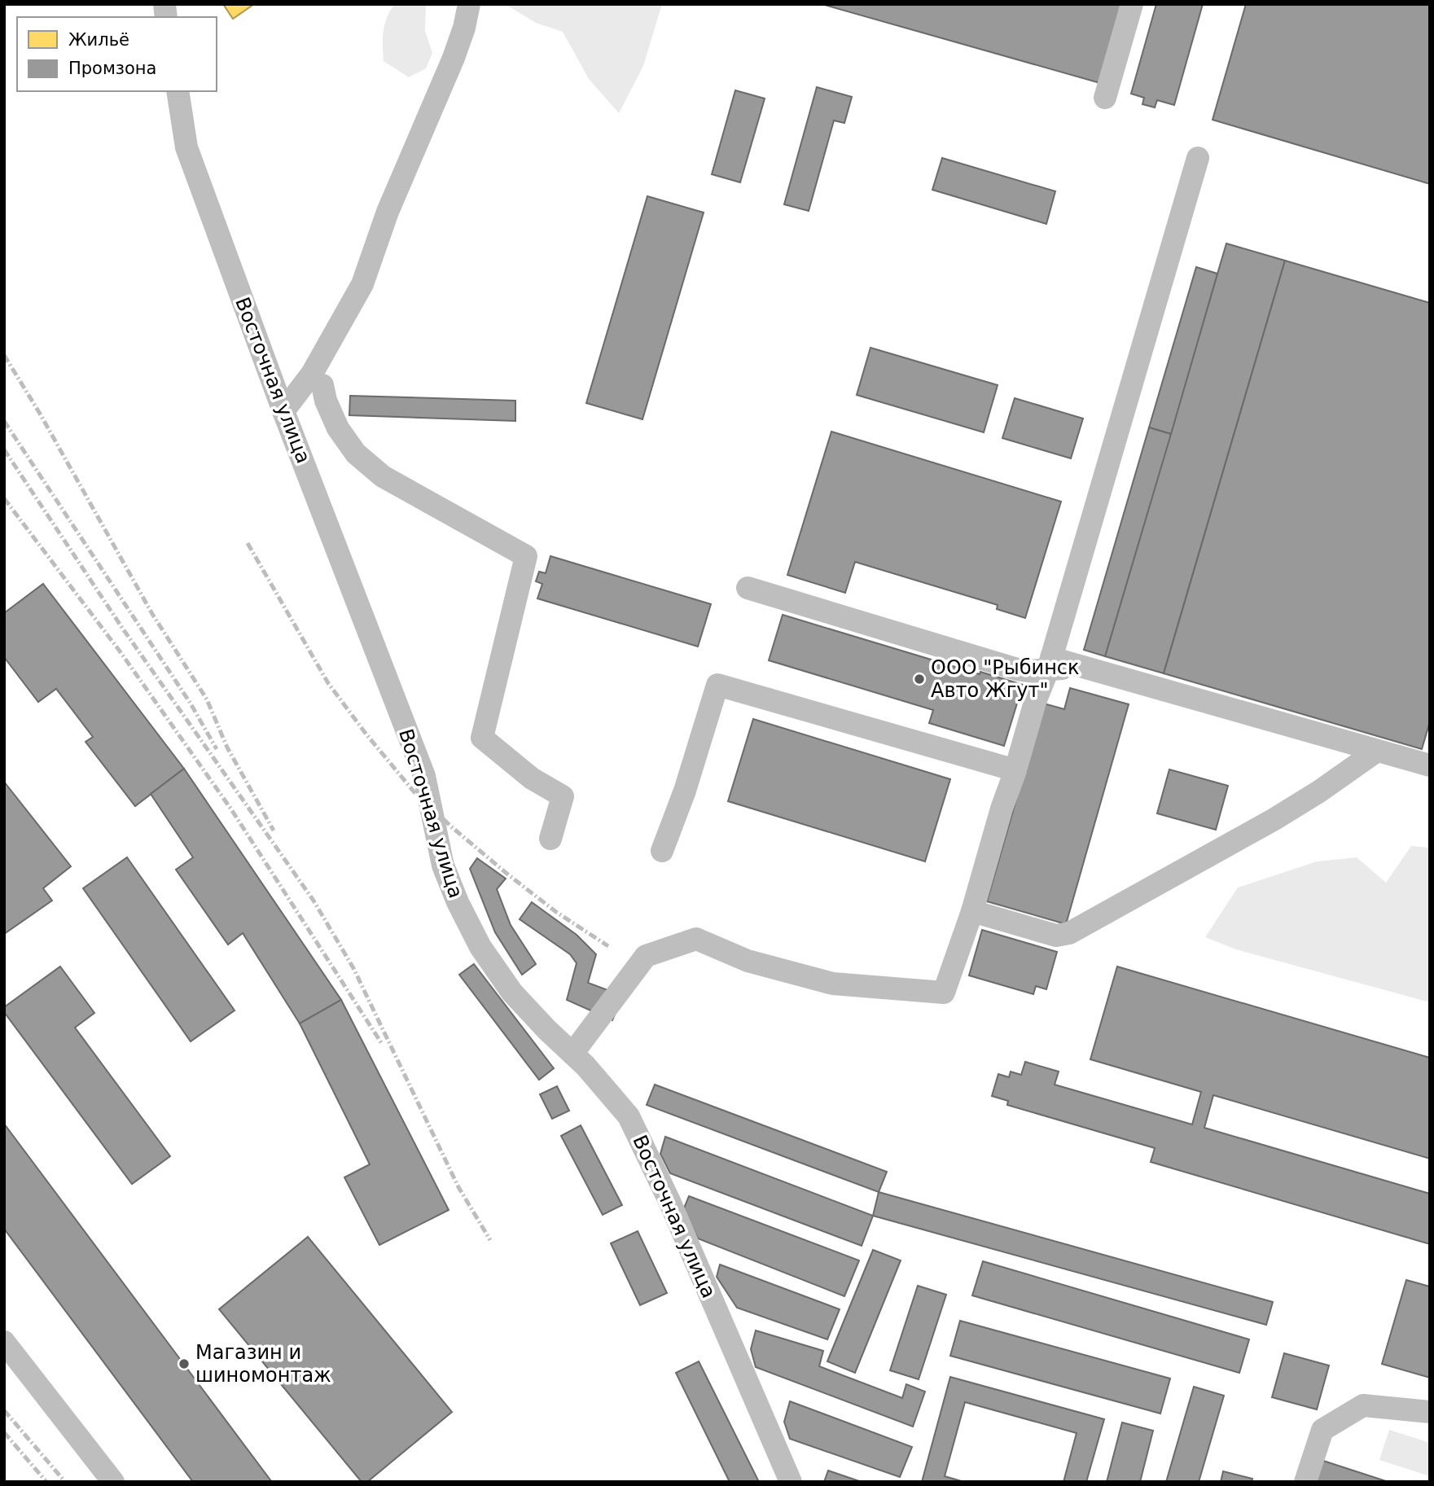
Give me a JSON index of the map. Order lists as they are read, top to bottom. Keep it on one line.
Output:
{"streets":{"street":["Восточная улица"]},"places":["ООО \"Рыбинск Авто Жгут\"","Магазин и шиномонтаж"],"legend":["Жильё","Промзона"]}
